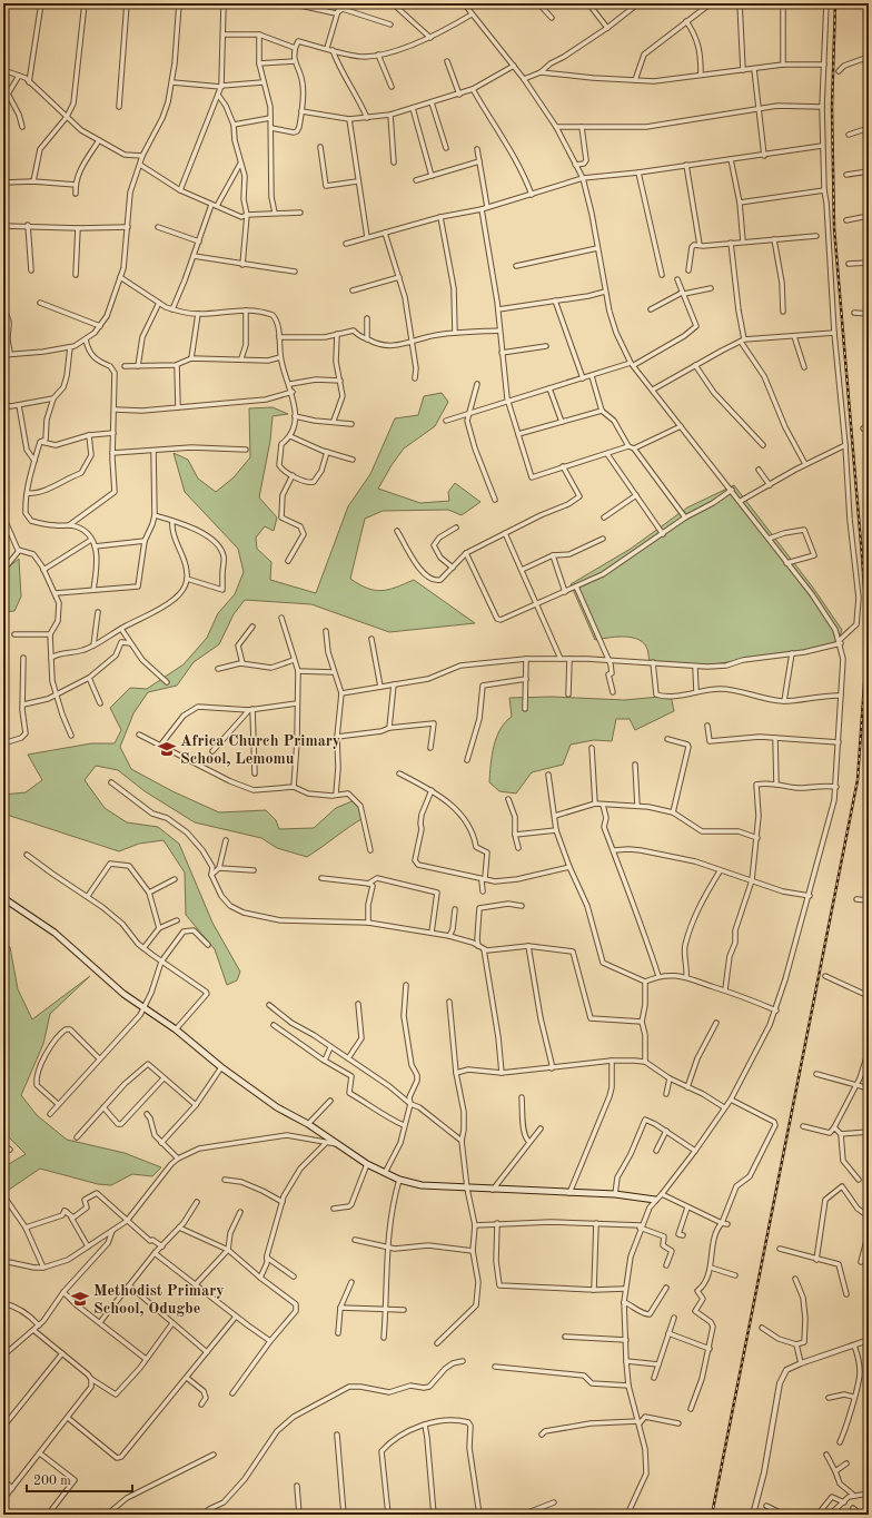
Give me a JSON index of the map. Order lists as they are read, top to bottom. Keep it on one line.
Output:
{"places":{"school or university":["Africa Church Primary School, Lemomu","Methodist Primary School, Odugbe"]},"scale_bar":"200 m"}
